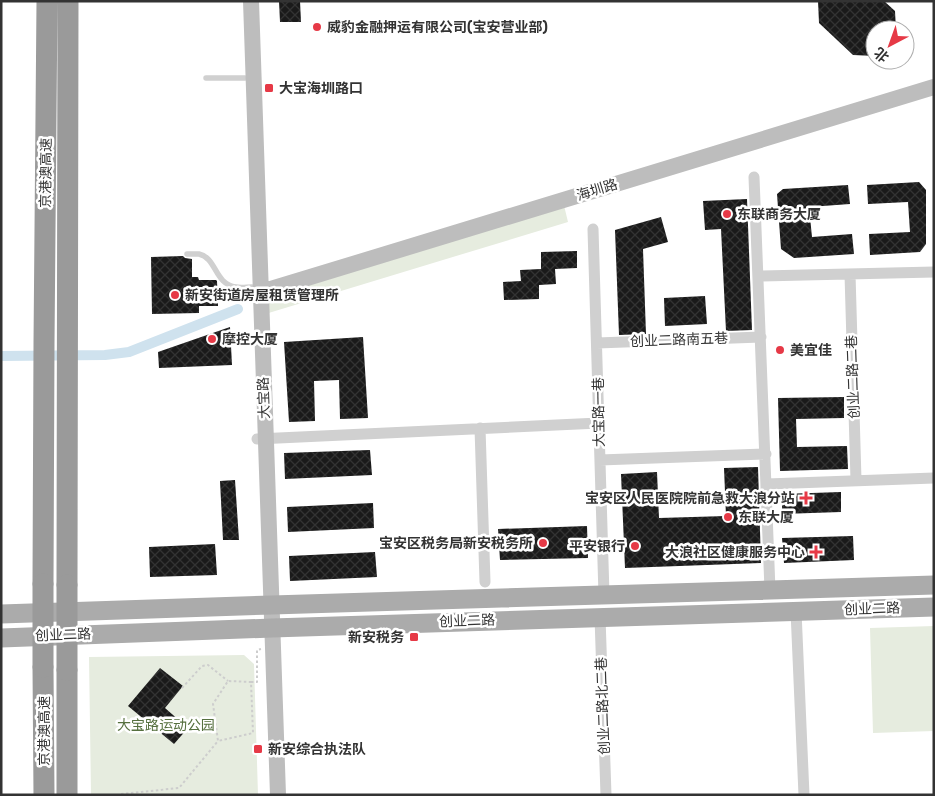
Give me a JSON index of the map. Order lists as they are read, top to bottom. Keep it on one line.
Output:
{"streets":{"highway":["京港澳高速"],"main road":["海圳路","大宝路","创业二路"],"street":["创业二路南五巷","创业二路二巷","大宝路一巷","创业二路北二巷"]},"crossings":[["海圳路","大宝路"],["创业二路南五巷","大宝路一巷"],["大宝路","创业二路"],["大宝路一巷","创业二路"],["创业二路","创业二路北二巷"]],"parks":["大宝路运动公园"],"places":{"other":["威豹金融押运有限公司(宝安营业部)","东联商务大厦","新安街道房屋租赁管理所","摩控大厦","美宜佳","东联大厦","宝安区税务局新安税务所","平安银行"],"transit":["大宝海圳路口","新安税务","新安综合执法队"],"health":["宝安区人民医院院前急救大浪分站","大浪社区健康服务中心"]},"north":"bottom left"}
